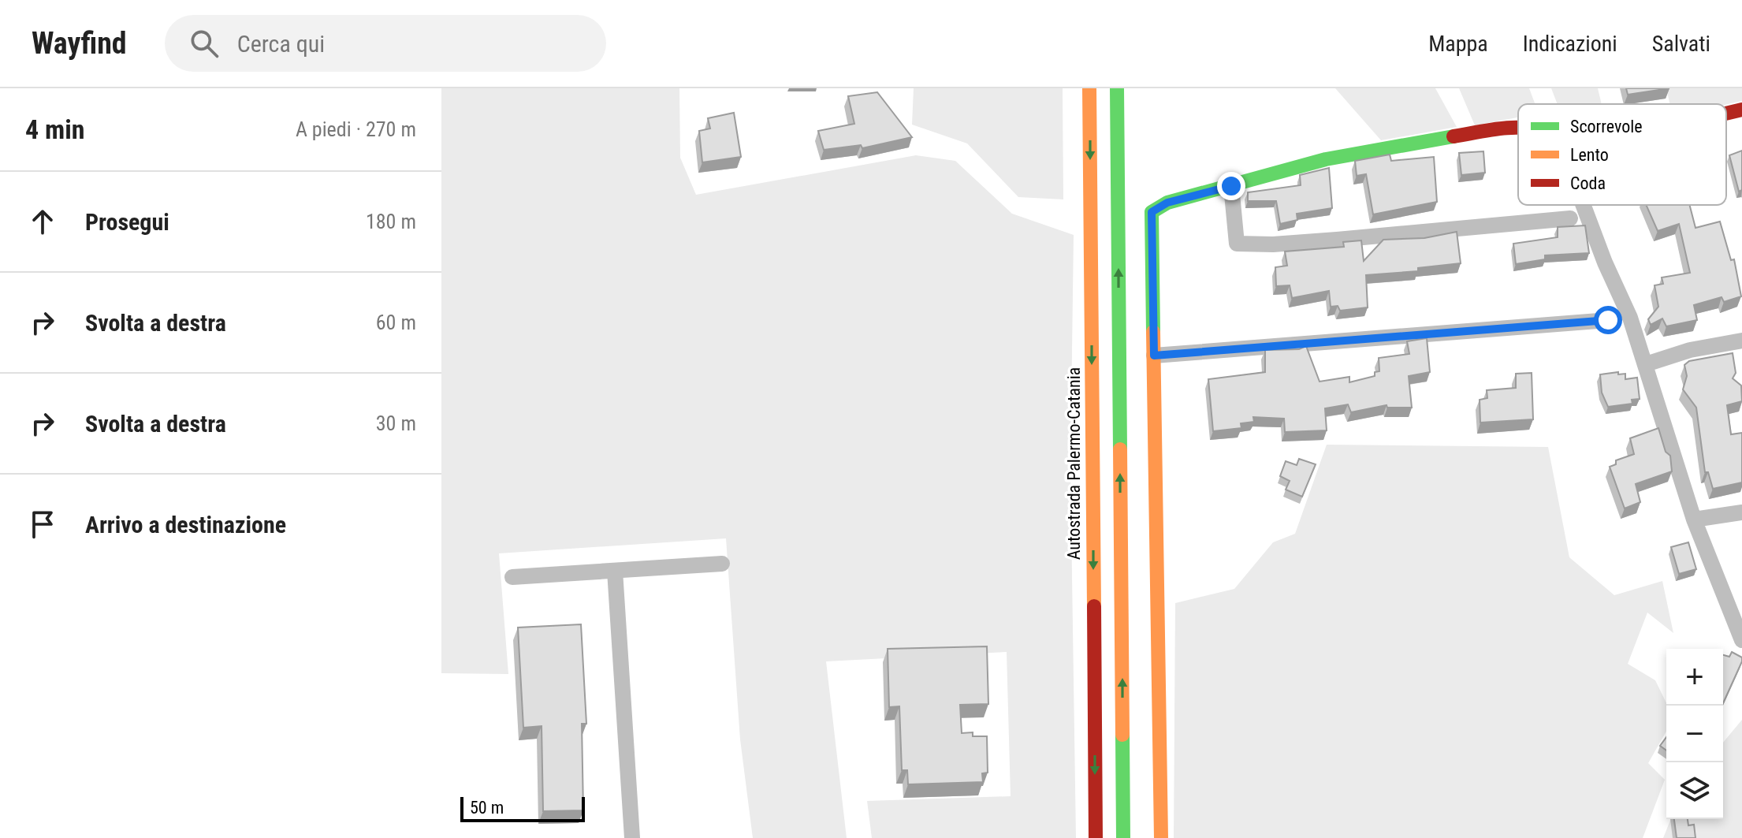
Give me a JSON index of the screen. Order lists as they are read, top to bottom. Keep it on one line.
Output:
{"streets":{"main road":["Autostrada Palermo-Catania"]},"legend":["Scorrevole","Lento","Coda"],"scale_bar":"50 m","page":{"header":"Wayfind","search":"Cerca qui","nav":["Mappa","Indicazioni","Salvati"],"heading":["4 min","A piedi · 270 m"],"list":[["Prosegui","180 m"],["Svolta a destra","60 m"],["Svolta a destra","30 m"],"Arrivo a destinazione"],"map_buttons":["+","−"],"scale":"50 m"}}
